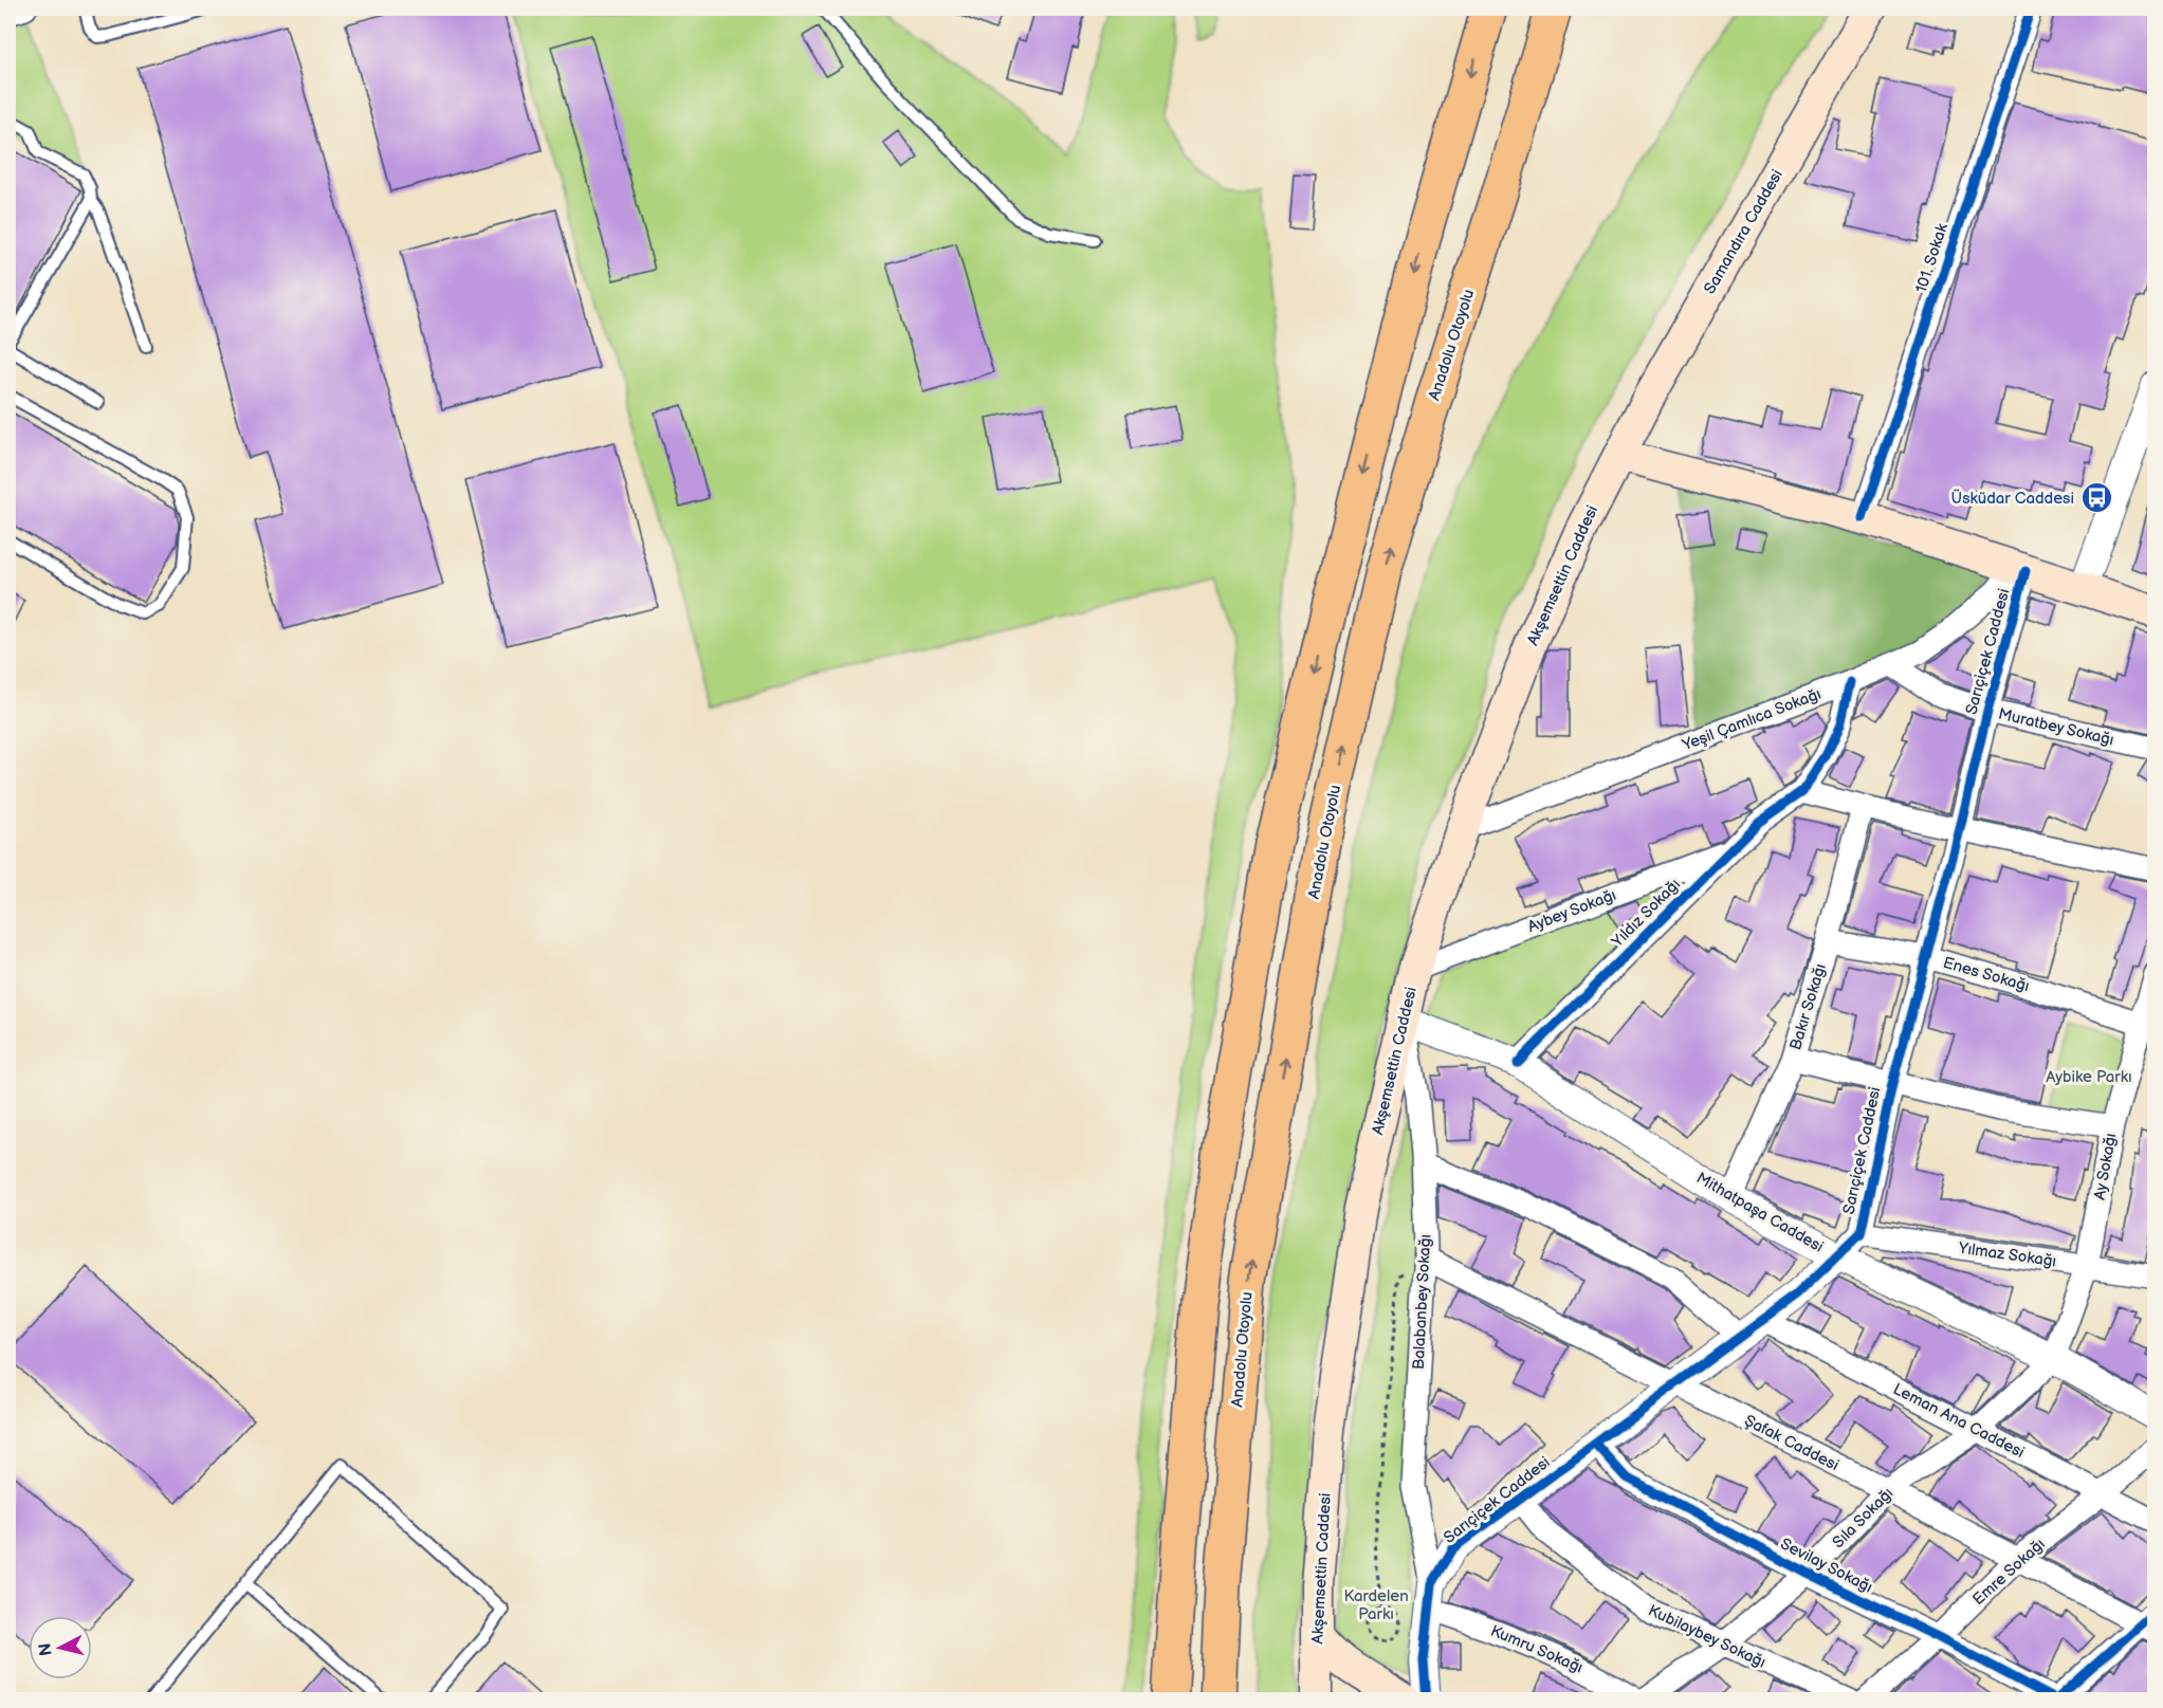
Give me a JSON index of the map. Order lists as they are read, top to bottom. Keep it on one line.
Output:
{"streets":{"highway":["Anadolu Otoyolu"],"main road":["Samandıra Caddesi","Akşemsettin Caddesi"],"street":["101. Sokak","Sarıçiçek Caddesi","Yeşil Çamlıca Sokağı","Muratbey Sokağı","Aybey Sokağı","Yıldız Sokağı","Enes Sokağı","Bakır Sokağı","Ay Sokağı","Mithatpaşa Caddesi","Yılmaz Sokağı","Balabanbey Sokağı","Leman Ana Caddesi","Şafak Caddesi","Sıla Sokağı","Sevilay Sokağı","Emre Sokağı","Kubilaybey Sokağı","Kumru Sokağı"]},"crossings":[["Samandıra Caddesi","Akşemsettin Caddesi"],["Akşemsettin Caddesi","Yeşil Çamlıca Sokağı"],["Akşemsettin Caddesi","Aybey Sokağı"],["Akşemsettin Caddesi","Mithatpaşa Caddesi"],["Akşemsettin Caddesi","Balabanbey Sokağı"],["Sarıçiçek Caddesi","Yeşil Çamlıca Sokağı"],["Sarıçiçek Caddesi","Muratbey Sokağı"],["Sarıçiçek Caddesi","Enes Sokağı"],["Sarıçiçek Caddesi","Mithatpaşa Caddesi"],["Sarıçiçek Caddesi","Yılmaz Sokağı"],["Sarıçiçek Caddesi","Balabanbey Sokağı"],["Sarıçiçek Caddesi","Leman Ana Caddesi"],["Sarıçiçek Caddesi","Şafak Caddesi"],["Sarıçiçek Caddesi","Sevilay Sokağı"],["Sarıçiçek Caddesi","Kubilaybey Sokağı"],["Sarıçiçek Caddesi","Kumru Sokağı"],["Yeşil Çamlıca Sokağı","Muratbey Sokağı"],["Aybey Sokağı","Yıldız Sokağı"],["Yıldız Sokağı","Mithatpaşa Caddesi"],["Enes Sokağı","Bakır Sokağı"],["Enes Sokağı","Ay Sokağı"],["Bakır Sokağı","Mithatpaşa Caddesi"],["Ay Sokağı","Mithatpaşa Caddesi"],["Ay Sokağı","Yılmaz Sokağı"],["Ay Sokağı","Sıla Sokağı"],["Mithatpaşa Caddesi","Balabanbey Sokağı"],["Mithatpaşa Caddesi","Sıla Sokağı"],["Balabanbey Sokağı","Şafak Caddesi"],["Balabanbey Sokağı","Kumru Sokağı"],["Leman Ana Caddesi","Sıla Sokağı"],["Leman Ana Caddesi","Emre Sokağı"],["Şafak Caddesi","Sıla Sokağı"],["Şafak Caddesi","Emre Sokağı"],["Sıla Sokağı","Sevilay Sokağı"],["Sıla Sokağı","Kubilaybey Sokağı"],["Sıla Sokağı","Kumru Sokağı"],["Sevilay Sokağı","Emre Sokağı"]],"parks":["Aybike Parkı","Kardelen Parkı"],"places":{"bus stop":["Üsküdar Caddesi"]},"north":"left"}
